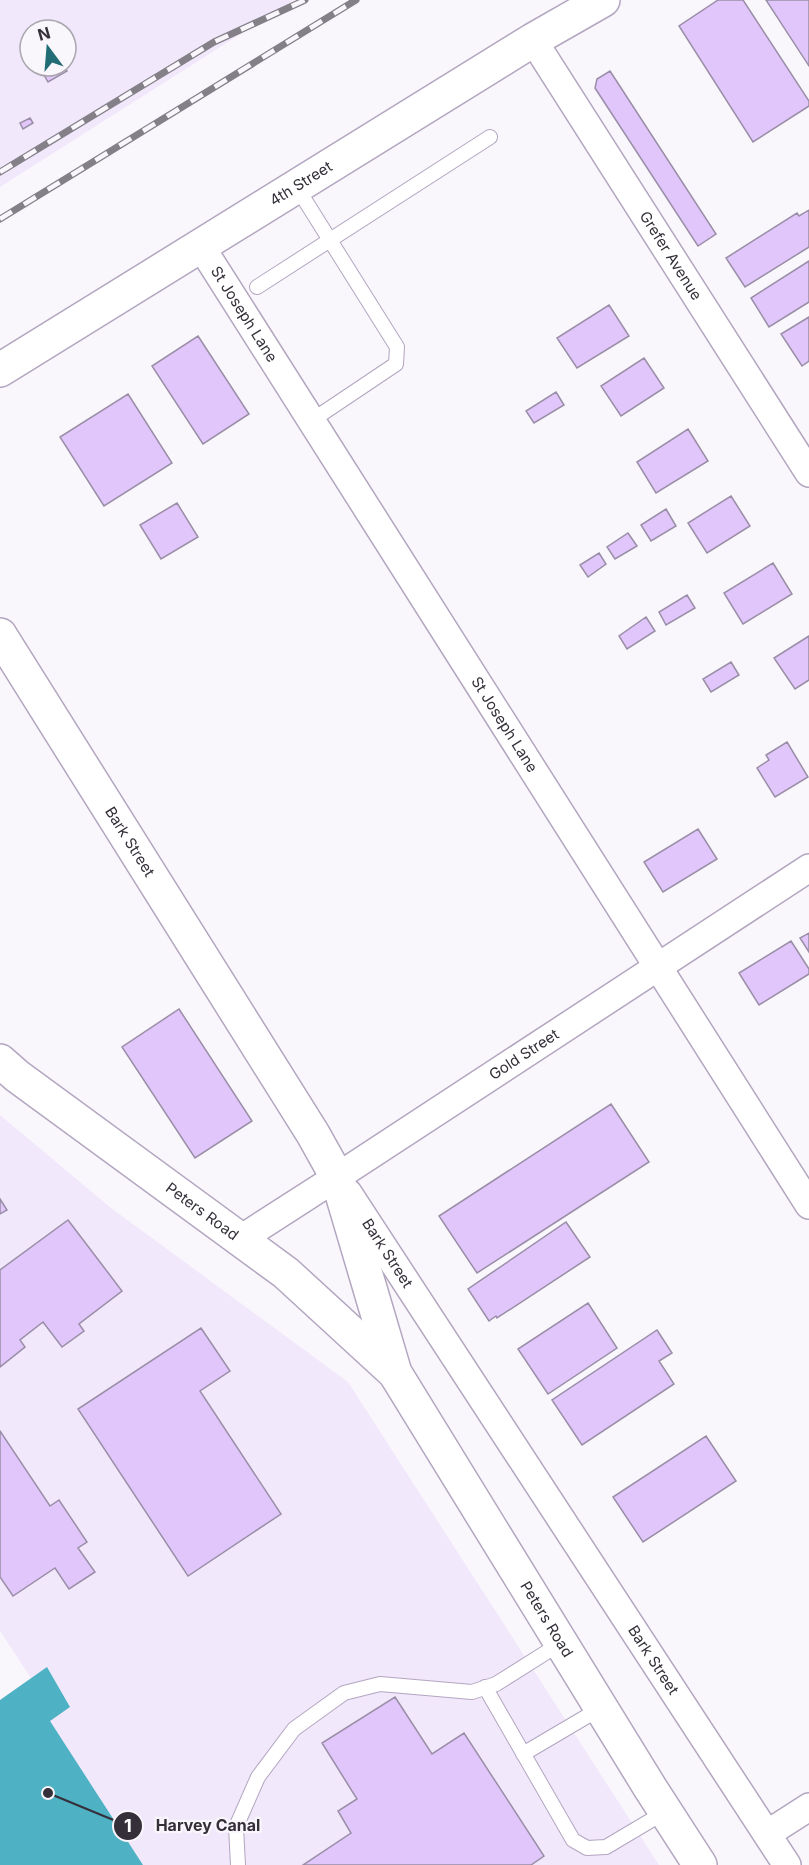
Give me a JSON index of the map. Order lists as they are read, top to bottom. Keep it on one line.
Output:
{"streets":{"main road":["4th Street","Bark Street","Peters Road"],"street":["Grefer Avenue","St Joseph Lane","Gold Street"]},"crossings":[["4th Street","Grefer Avenue"],["4th Street","St Joseph Lane"],["St Joseph Lane","Gold Street"],["Bark Street","Gold Street"],["Bark Street","Peters Road"],["Gold Street","Peters Road"]],"places":["Harvey Canal"],"north":"top"}
